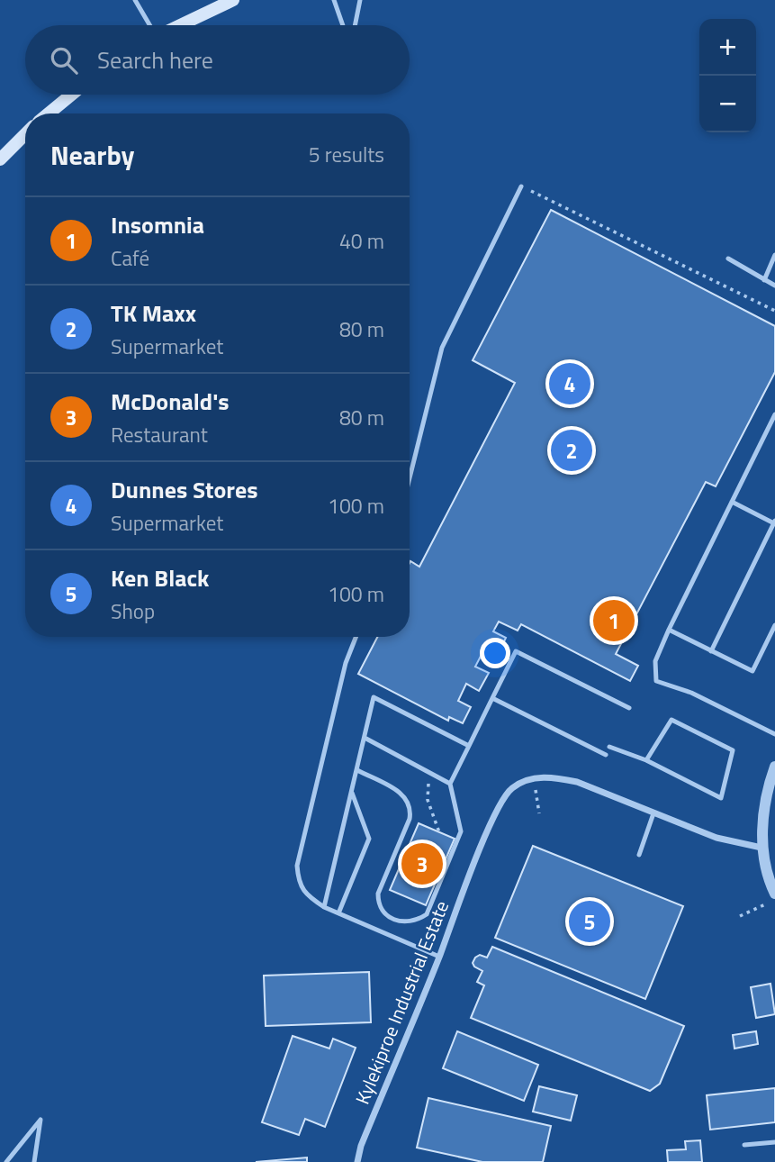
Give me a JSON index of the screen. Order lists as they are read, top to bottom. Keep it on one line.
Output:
{"streets":{"street":["Kylekiproe Industrial Estate"]},"page":{"map_buttons":["+","−"],"search":"Search here","heading":["Nearby","5 results"],"list":[{"mark":"1","name":"Insomnia","note":"Café","value":"40 m"},{"mark":"2","name":"TK Maxx","note":"Supermarket","value":"80 m"},{"mark":"3","name":"McDonald's","note":"Restaurant","value":"80 m"},{"mark":"4","name":"Dunnes Stores","note":"Supermarket","value":"100 m"},{"mark":"5","name":"Ken Black","note":"Shop","value":"100 m"}],"pins":["4","2","1","3","5"]}}
